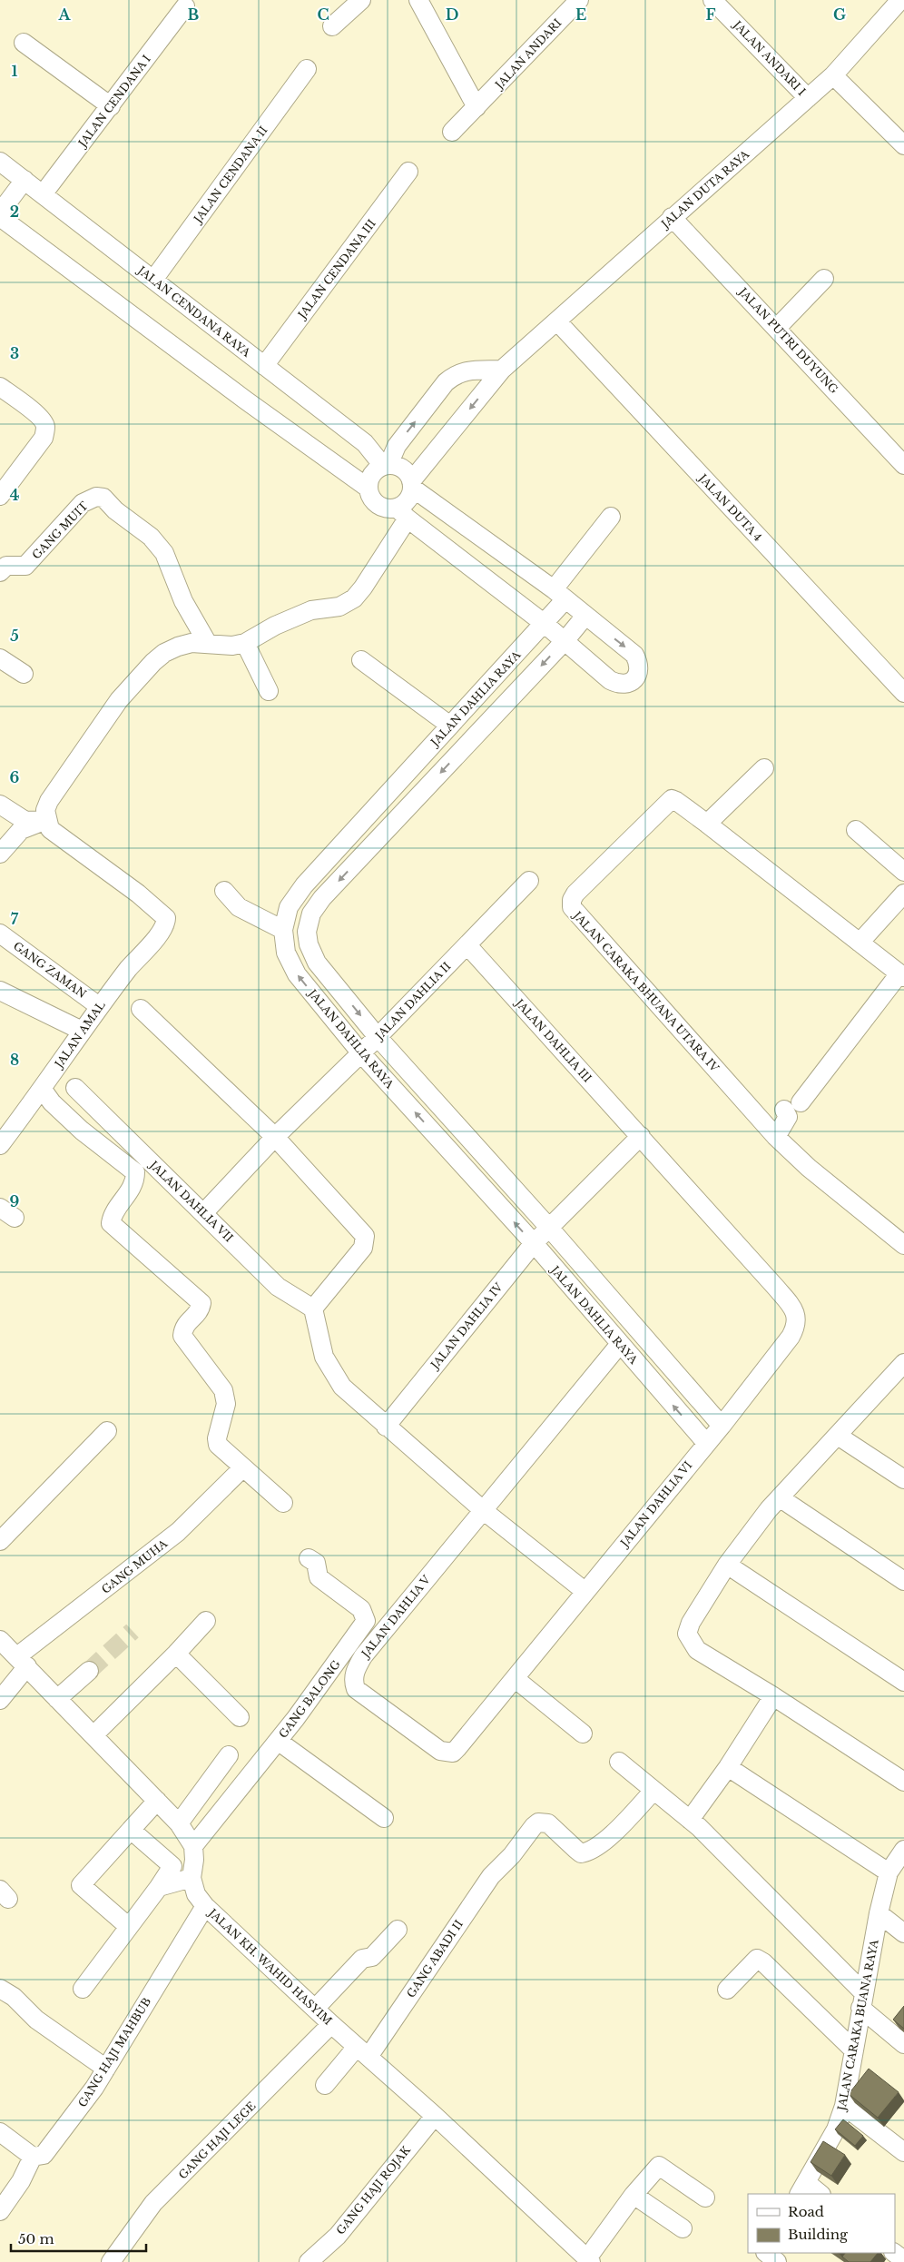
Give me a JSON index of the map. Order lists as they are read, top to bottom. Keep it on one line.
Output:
{"streets":{"street":["JALAN ANDARI","JALAN ANDARI I","JALAN CENDANA I","JALAN CENDANA II","JALAN DUTA RAYA","JALAN CENDANA III","JALAN CENDANA RAYA","JALAN PUTRI DUYUNG","JALAN DUTA 4","GANG MUIT","JALAN DAHLIA RAYA","GANG ZAMAN","JALAN CARAKA BHUANA UTARA IV","JALAN DAHLIA II","JALAN AMAL","JALAN DAHLIA III","JALAN DAHLIA VII","JALAN DAHLIA IV","JALAN DAHLIA VI","GANG MUHA","JALAN DAHLIA V","GANG BALONG","GANG ABADI II","JALAN KH. WAHID HASYIM","JALAN CARAKA BUANA RAYA","GANG HAJI MAHBUB","GANG HAJI LEGE","GANG HAJI ROJAK"]},"crossings":[["JALAN ANDARI I","JALAN DUTA RAYA"],["JALAN CENDANA I","JALAN CENDANA RAYA"],["JALAN CENDANA II","JALAN CENDANA RAYA"],["JALAN DUTA RAYA","JALAN CENDANA RAYA"],["JALAN DUTA RAYA","JALAN PUTRI DUYUNG"],["JALAN DUTA RAYA","JALAN DUTA 4"],["JALAN CENDANA III","JALAN CENDANA RAYA"],["JALAN DAHLIA RAYA","JALAN DAHLIA II"],["JALAN DAHLIA RAYA","JALAN DAHLIA IV"],["JALAN DAHLIA RAYA","JALAN DAHLIA VI"],["JALAN DAHLIA RAYA","JALAN DAHLIA V"],["GANG ZAMAN","JALAN AMAL"],["JALAN DAHLIA II","JALAN DAHLIA III"],["JALAN DAHLIA II","JALAN DAHLIA VII"],["JALAN DAHLIA III","JALAN DAHLIA VI"],["JALAN DAHLIA VI","JALAN DAHLIA V"],["GANG BALONG","JALAN KH. WAHID HASYIM"],["GANG ABADI II","JALAN KH. WAHID HASYIM"],["JALAN KH. WAHID HASYIM","GANG HAJI MAHBUB"],["JALAN KH. WAHID HASYIM","GANG HAJI LEGE"],["JALAN KH. WAHID HASYIM","GANG HAJI ROJAK"]],"legend":["Road","Building"],"scale_bar":"50 m","grid":{"columns":["A","B","C","D","E","F","G"],"rows":["1","2","3","4","5","6","7","8","9"]}}
